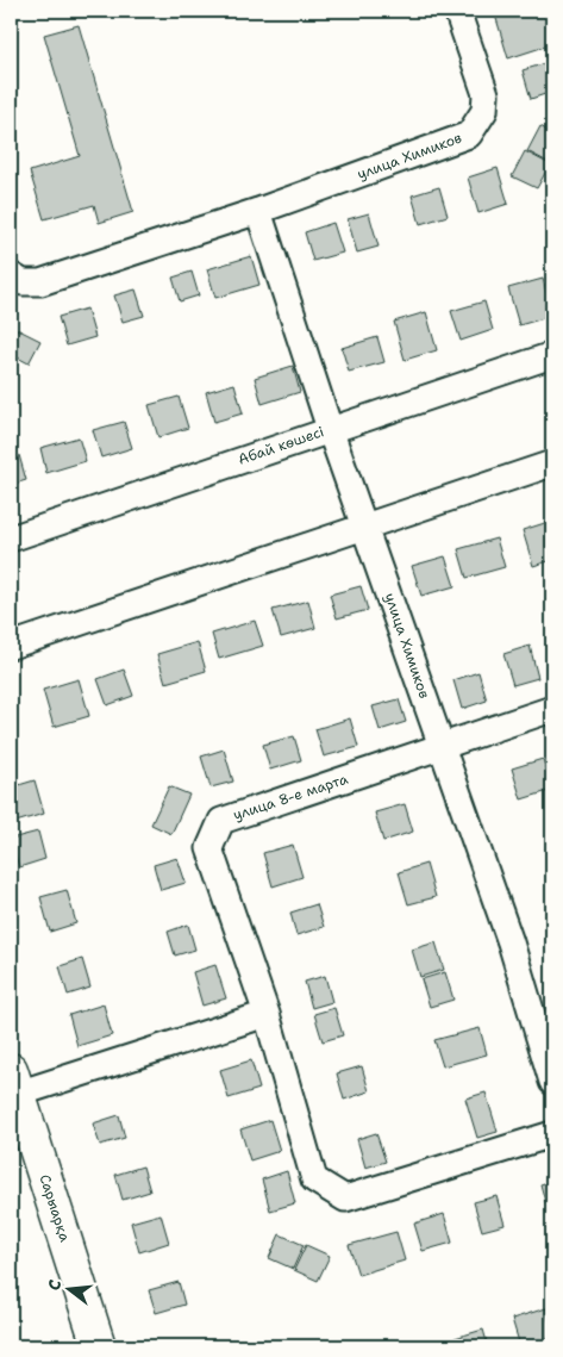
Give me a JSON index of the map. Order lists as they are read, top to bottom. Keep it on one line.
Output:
{"streets":{"main road":["Сарыарқа"],"street":["улица Химиков","Абай көшесі","улица 8-е марта"]},"crossings":[["улица Химиков","Абай көшесі"],["улица Химиков","улица 8-е марта"]],"north":"left"}
